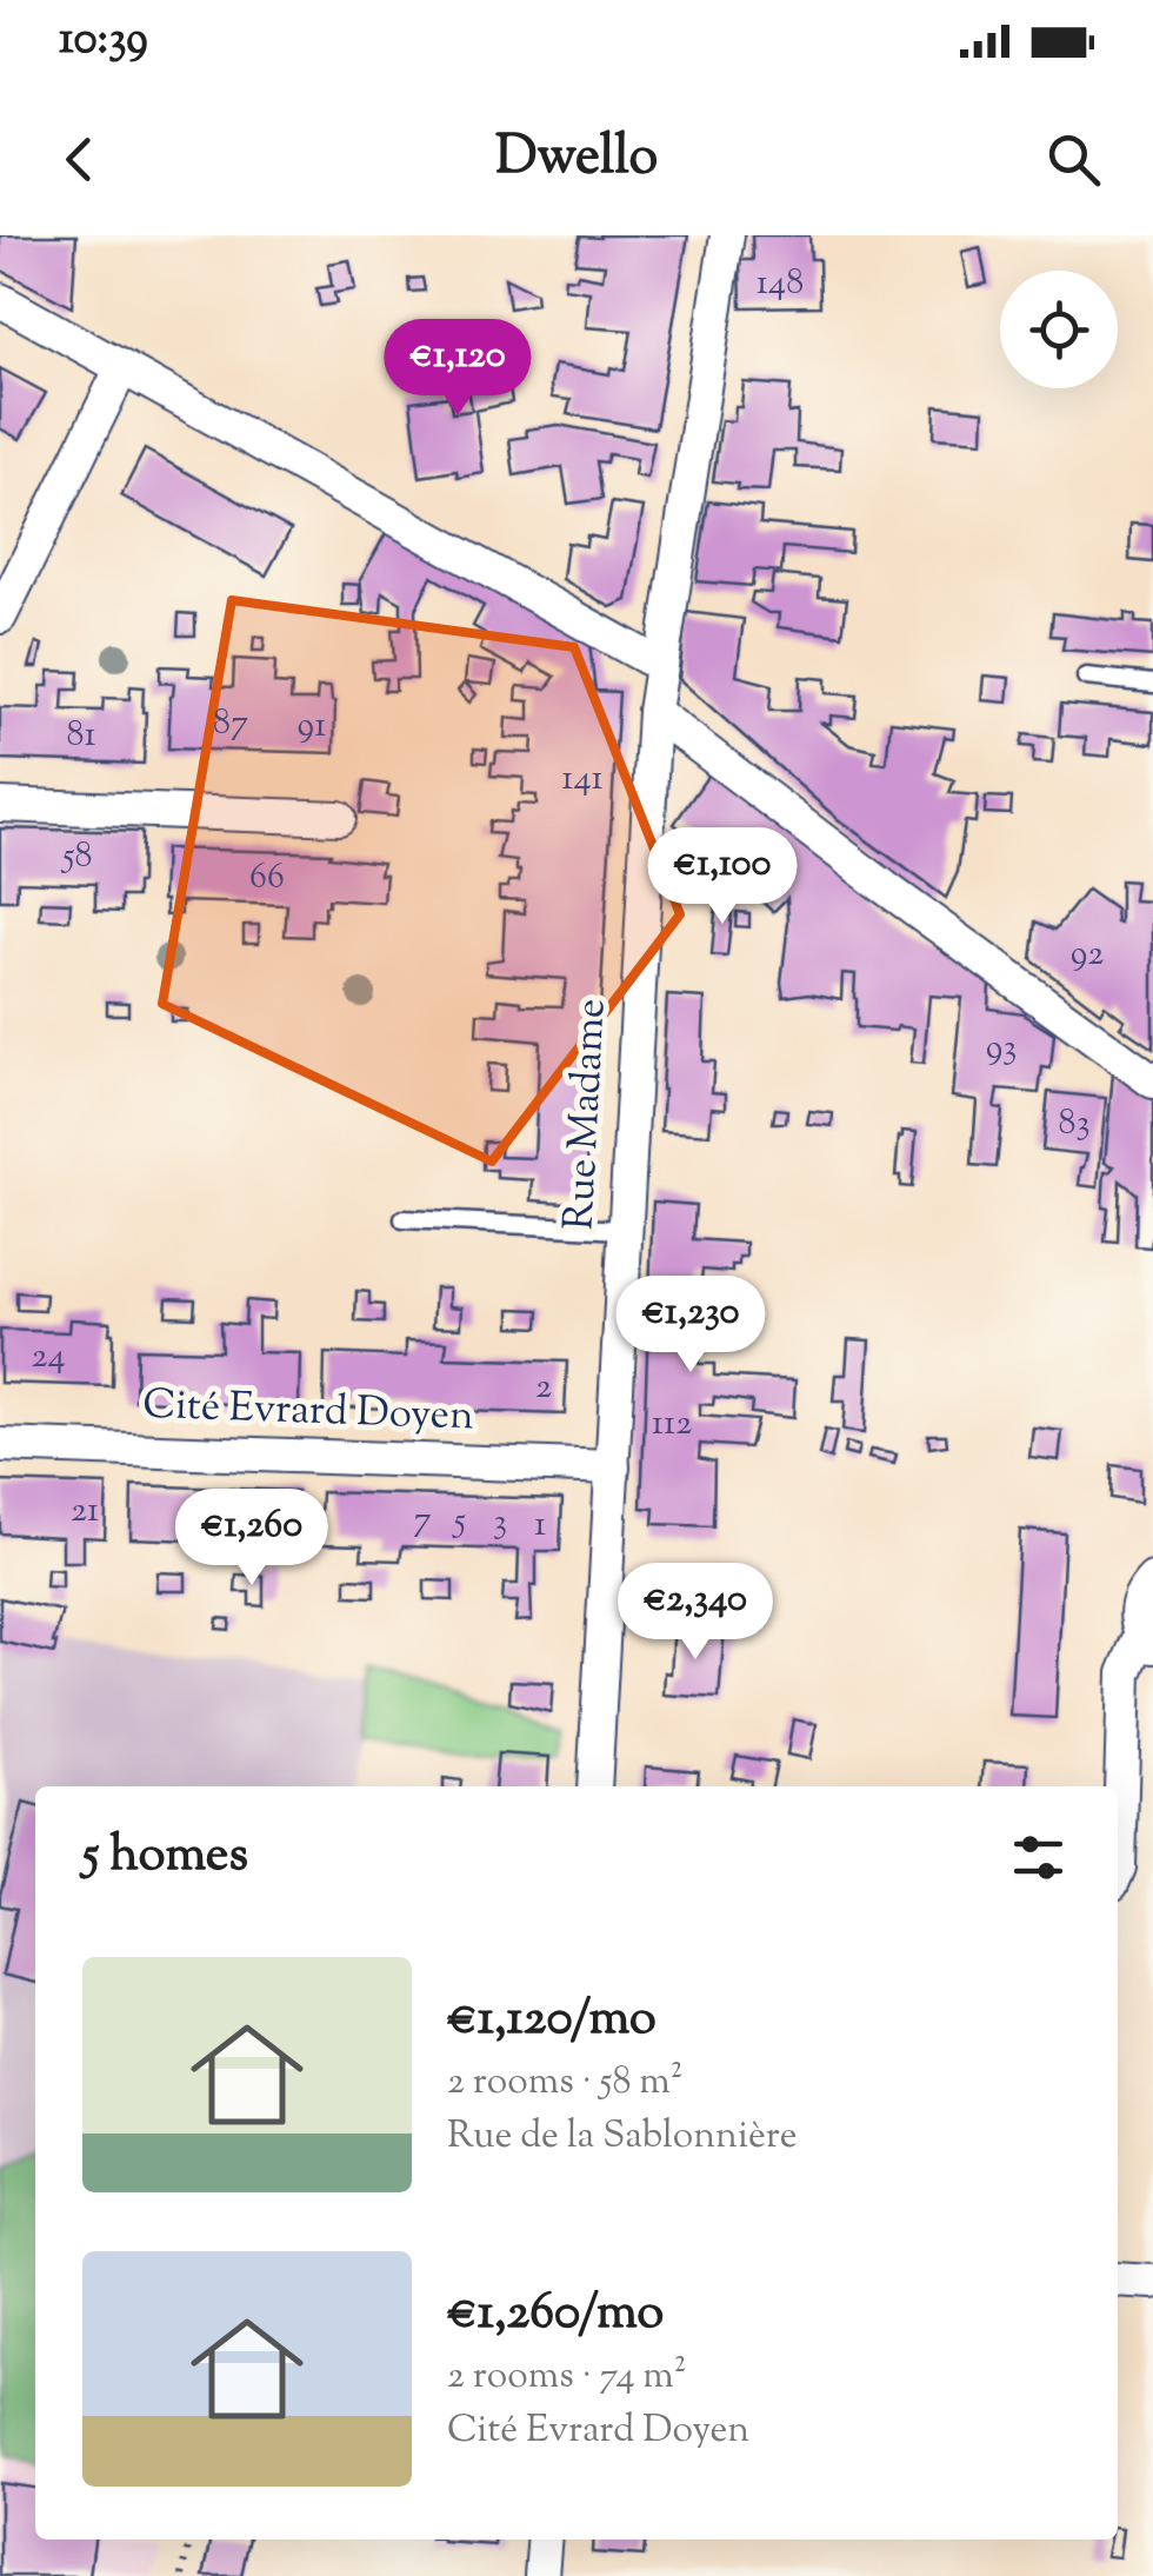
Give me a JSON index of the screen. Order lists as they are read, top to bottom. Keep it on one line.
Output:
{"streets":{"street":["Rue Madame","Cité Evrard Doyen"]},"crossings":[["Rue Madame","Cité Evrard Doyen"]],"house_numbers":["148","87","91","81","141","58","66","92","93","83","24","2","112","21","7","5","3","1"],"page":{"status":"10:39","header":"Dwello","price":["€1,120","€1,100","€1,230","€1,260","€2,340"],"heading":"5 homes","list":[{"name":"€1,120/mo","note":"2 rooms · 58 m² · Rue de la Sablonnière"},{"name":"€1,260/mo","note":"2 rooms · 74 m² · Cité Evrard Doyen"}]}}
